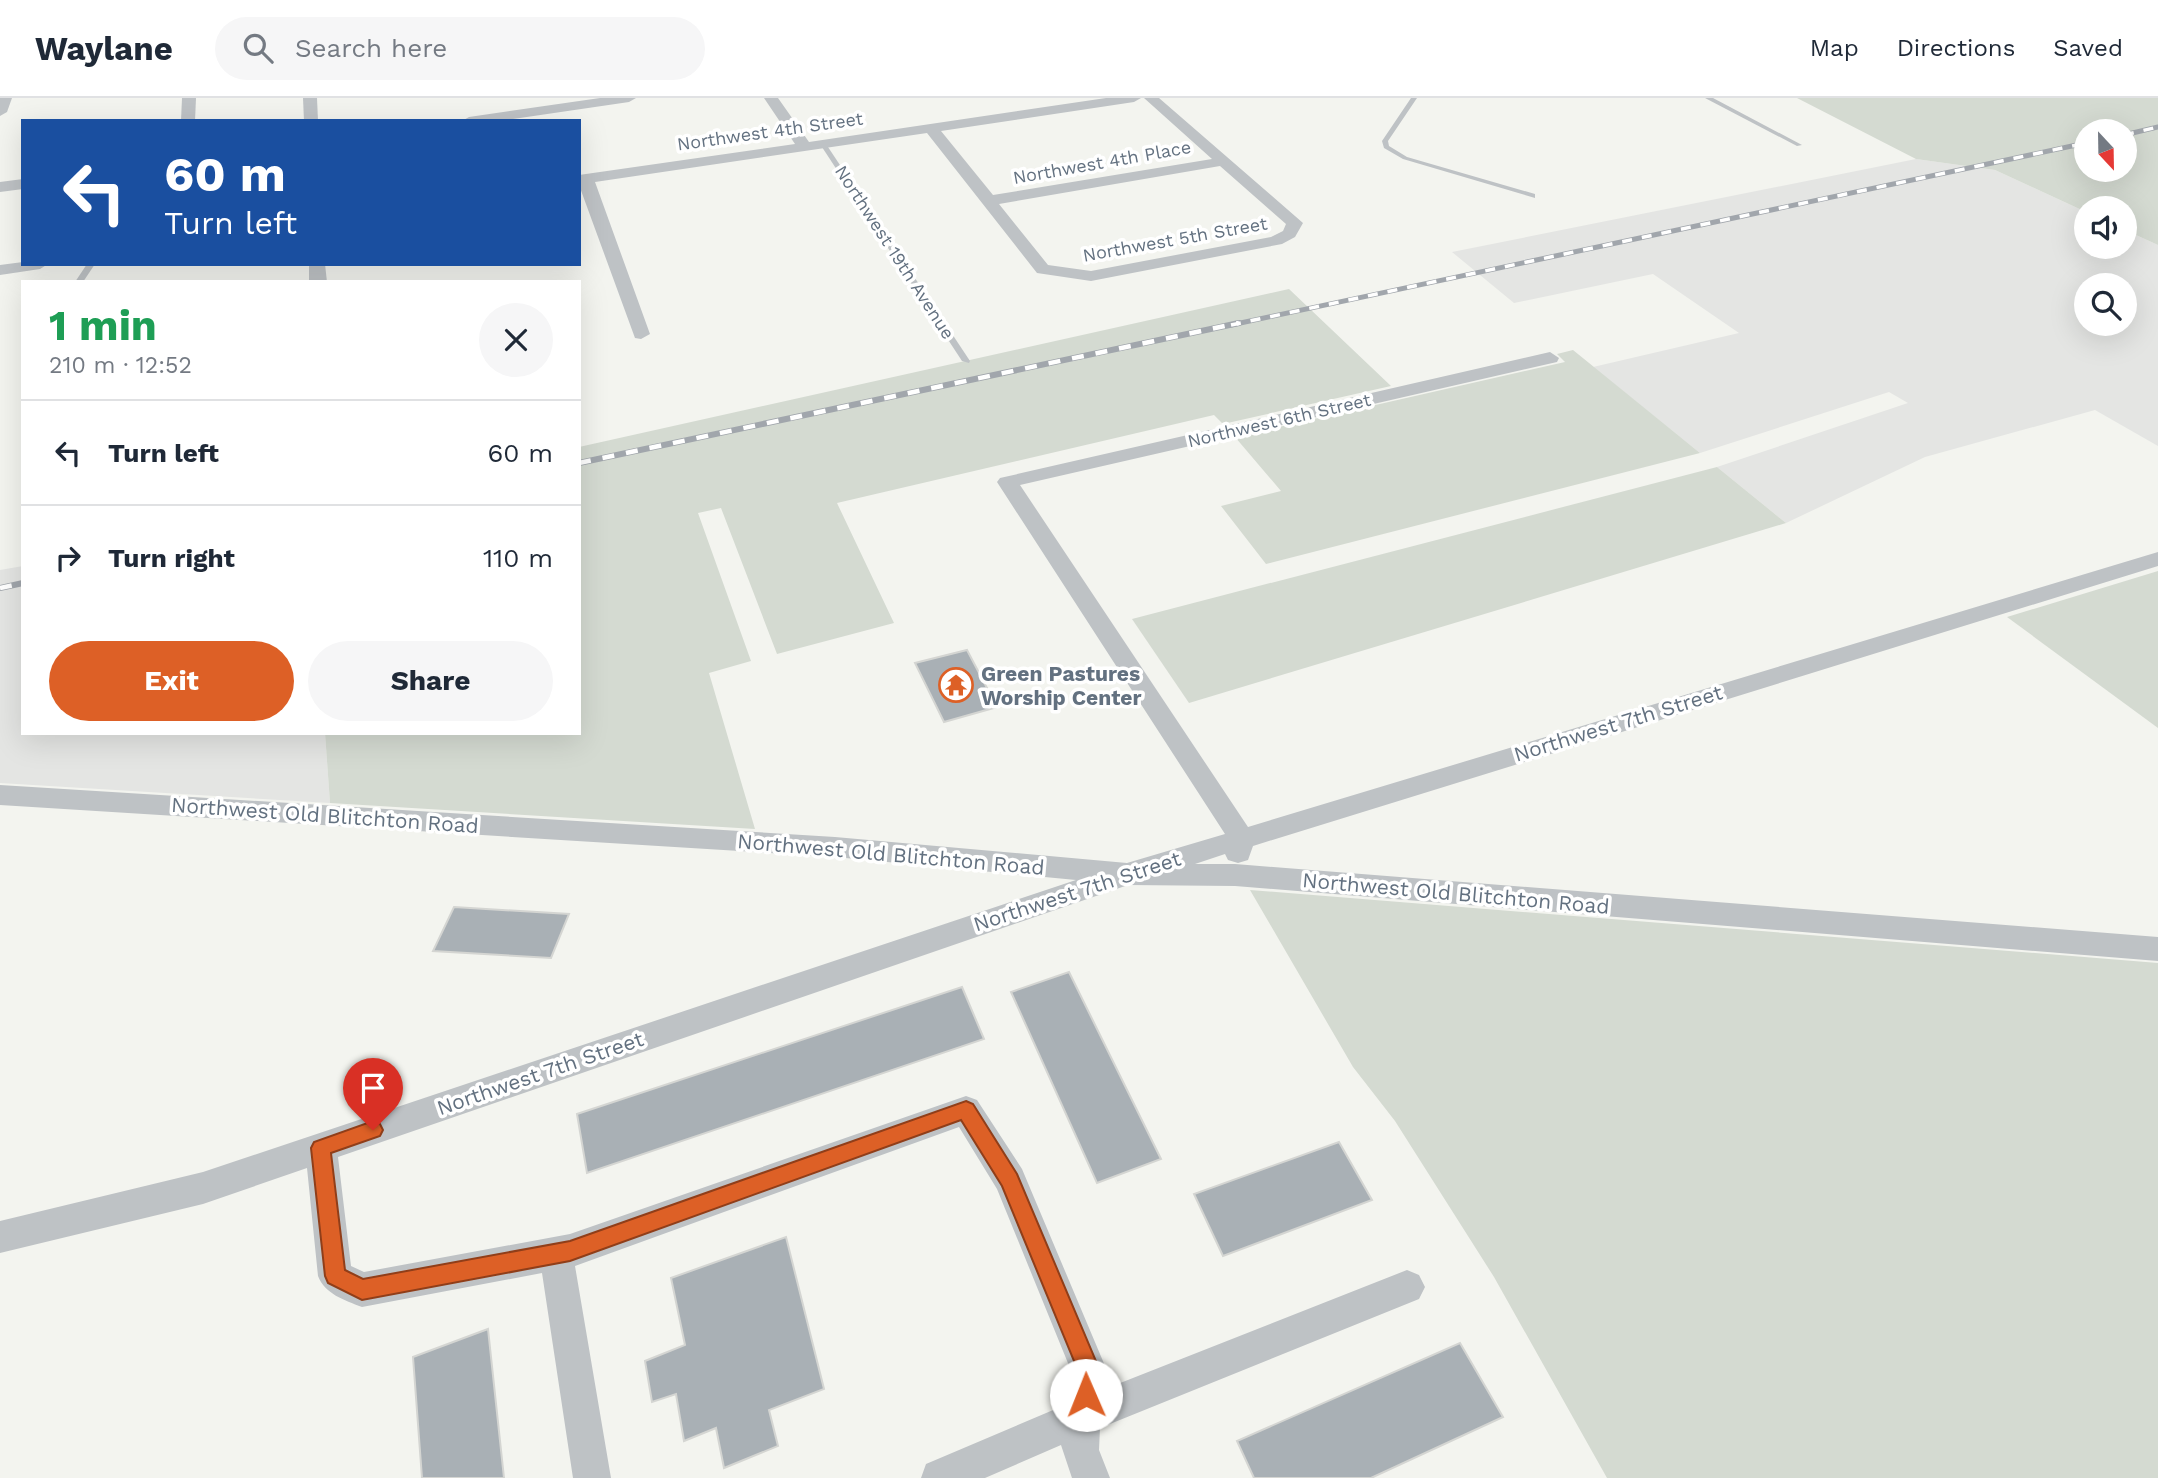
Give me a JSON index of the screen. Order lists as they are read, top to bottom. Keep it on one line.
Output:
{"streets":{"street":["Northwest 4th Street","Northwest 4th Place","Northwest 5th Street","Northwest 6th Street","Northwest 7th Street","Northwest Old Blitchton Road"],"lane":["Northwest 19th Avenue"]},"crossings":[["Northwest 4th Street","Northwest 19th Avenue"],["Northwest 6th Street","Northwest 7th Street"],["Northwest 7th Street","Northwest Old Blitchton Road"]],"places":{"temple":["Green Pastures Worship Center"]},"north":"bottom","page":{"header":"Waylane","search":"Search here","nav":["Map","Directions","Saved"],"turn":["60 m","Turn left"],"heading":["1 min","210 m · 12:52"],"list":[{"name":"Turn left","value":"60 m"},{"name":"Turn right","value":"110 m"}],"buttons":["Exit","Share"]}}
